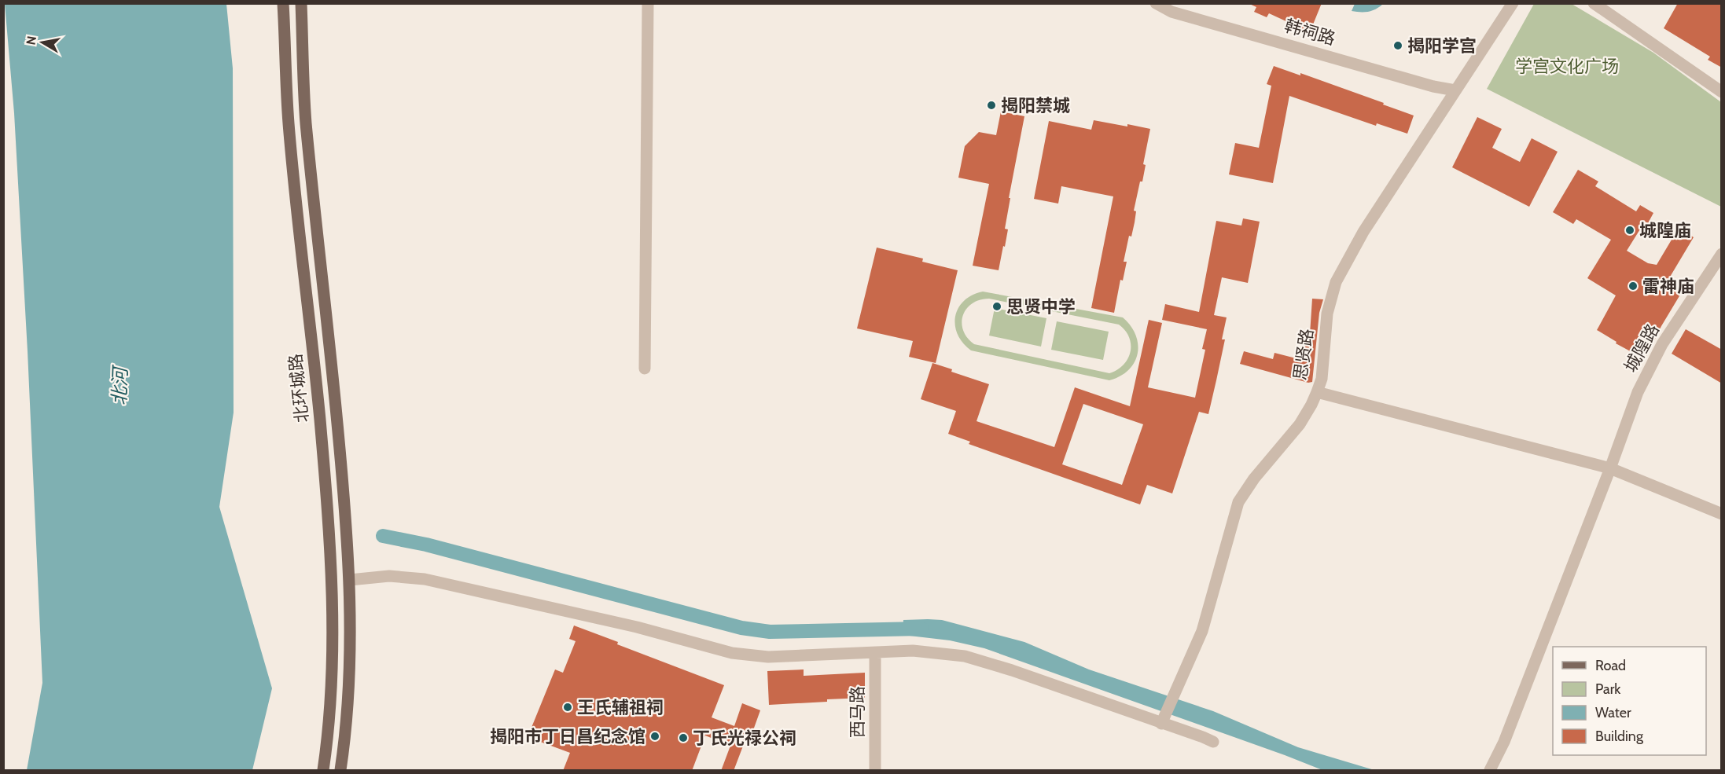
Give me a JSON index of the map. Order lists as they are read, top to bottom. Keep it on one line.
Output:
{"streets":{"main road":["北环城路"],"street":["韩祠路","城隍路","思贤路","西马路"]},"crossings":[["韩祠路","思贤路"]],"water":["北河"],"parks":["学宫文化广场"],"places":["揭阳学宫","揭阳禁城","城隍庙","雷神庙","思贤中学","王氏辅祖祠","揭阳市丁日昌纪念馆","丁氏光禄公祠"],"legend":["Road","Park","Water","Building"],"north":"left"}
